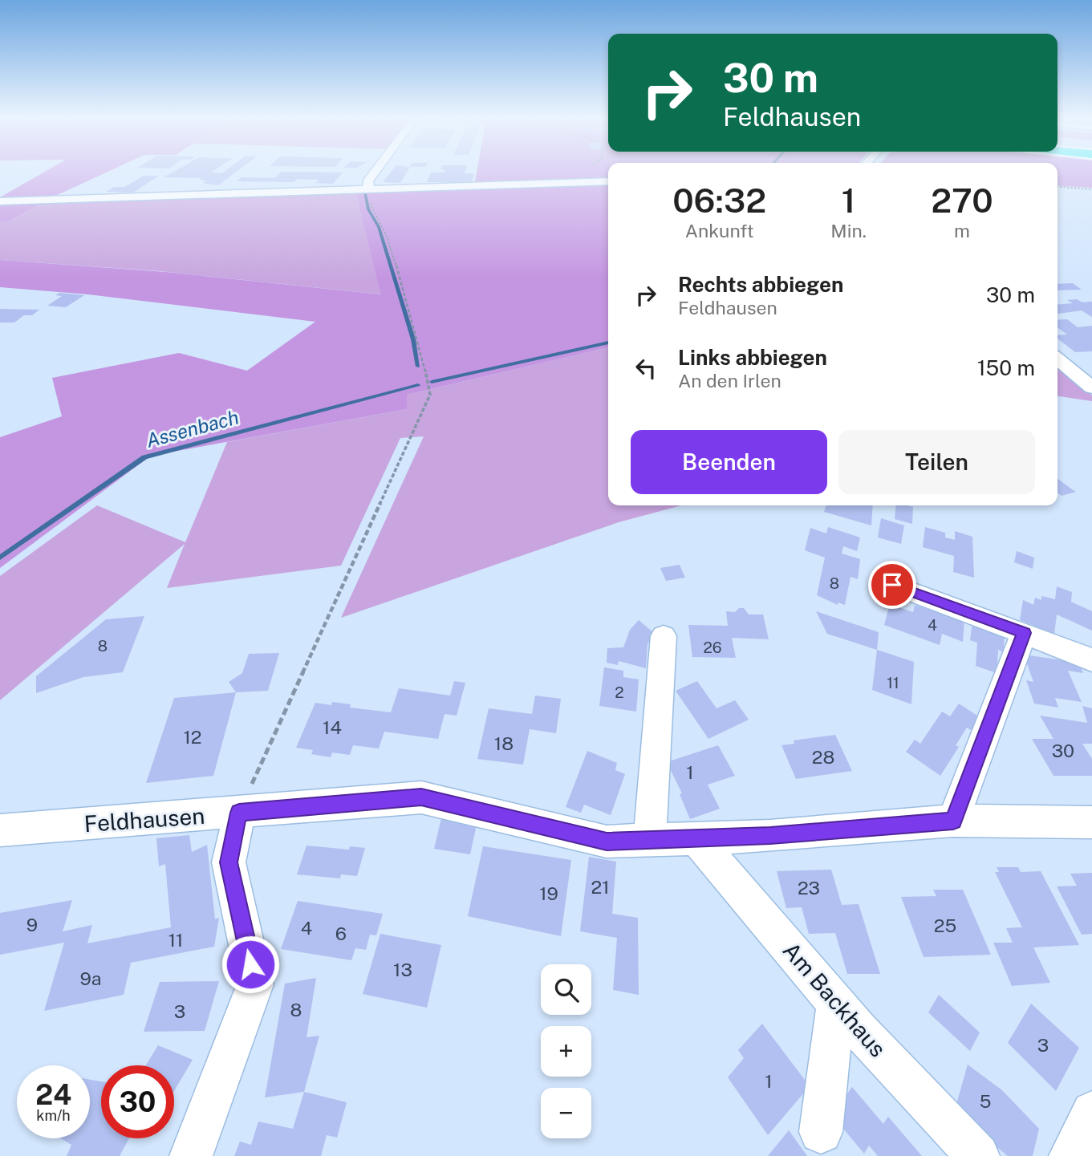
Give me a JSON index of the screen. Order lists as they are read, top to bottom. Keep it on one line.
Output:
{"streets":{"street":["Feldhausen","Am Backhaus"]},"crossings":[["Feldhausen","Am Backhaus"]],"water":["Assenbach"],"house_numbers":["8","4","8","26","11","2","14","12","18","30","28","1","21","23","19","9","25","4","6","11","13","9a","8","3","3","1","5"],"page":{"turn":["30 m","Feldhausen"],"eta":["06:32","Ankunft","1","Min.","270","m"],"list":[{"name":"Rechts abbiegen","note":"Feldhausen","value":"30 m"},{"name":"Links abbiegen","note":"An den Irlen","value":"150 m"}],"buttons":["Beenden","Teilen"],"map_buttons":["+","−"],"speed":"24 km/h","limit":"30"}}
